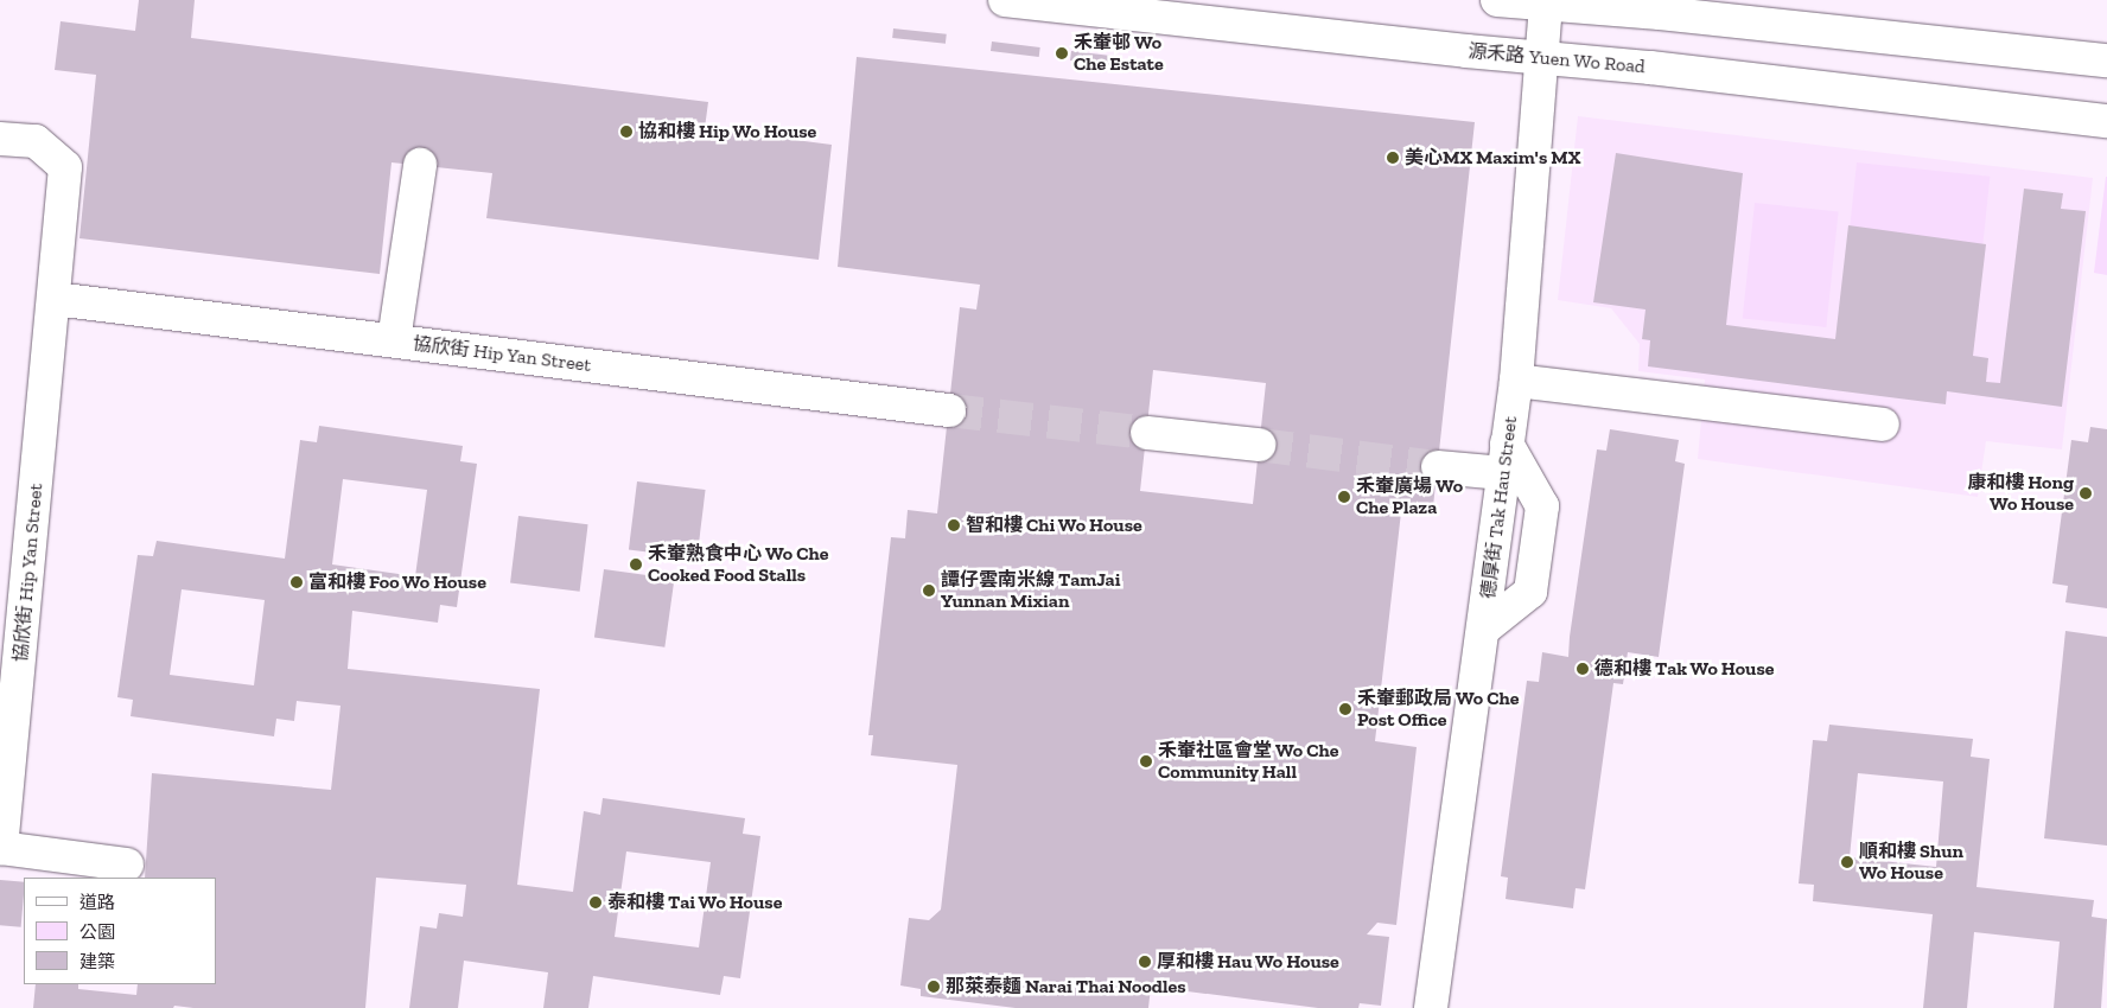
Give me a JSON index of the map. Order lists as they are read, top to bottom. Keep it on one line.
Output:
{"streets":{"main road":["源禾路 Yuen Wo Road","協欣街 Hip Yan Street","德厚街 Tak Hau Street"]},"crossings":[["源禾路 Yuen Wo Road","德厚街 Tak Hau Street"]],"places":["禾輋邨 Wo Che Estate","協和樓 Hip Wo House","美心MX Maxim's MX","康和樓 Hong Wo House","禾輋廣場 Wo Che Plaza","智和樓 Chi Wo House","禾輋熟食中心 Wo Che Cooked Food Stalls","富和樓 Foo Wo House","譚仔雲南米線 TamJai Yunnan Mixian","德和樓 Tak Wo House","禾輋郵政局 Wo Che Post Office","禾輋社區會堂 Wo Che Community Hall","順和樓 Shun Wo House","泰和樓 Tai Wo House","厚和樓 Hau Wo House","那萊泰麵 Narai Thai Noodles"],"legend":["道路","公園","建築"]}
